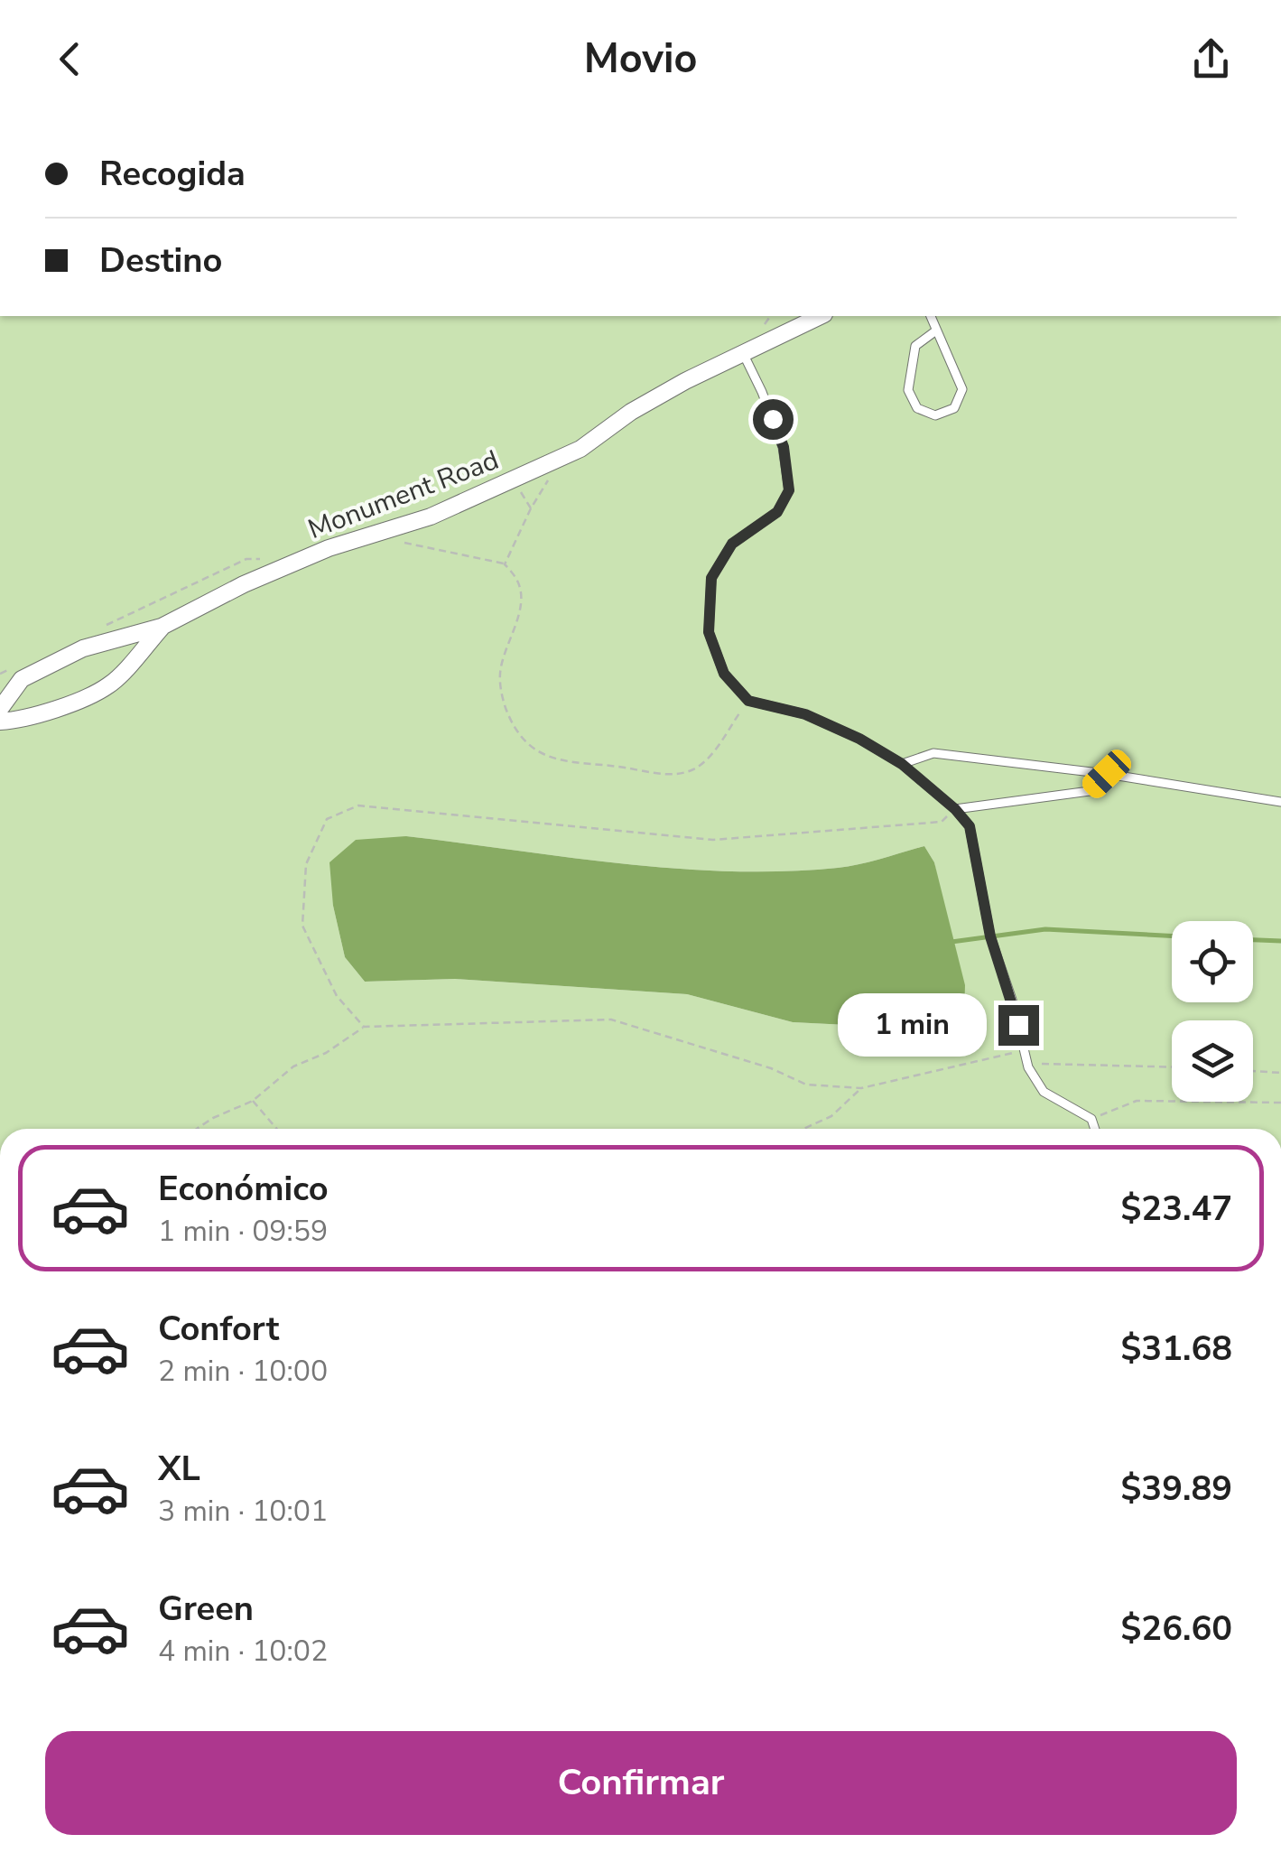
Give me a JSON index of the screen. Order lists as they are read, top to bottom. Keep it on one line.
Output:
{"streets":{"street":["Monument Road"]},"page":{"header":"Movio","banner":["Recogida","Destino"],"bubble":"1 min","list":[{"name":"Económico","note":"1 min · 09:59","value":"$23.47"},{"name":"Confort","note":"2 min · 10:00","value":"$31.68"},{"name":"XL","note":"3 min · 10:01","value":"$39.89"},{"name":"Green","note":"4 min · 10:02","value":"$26.60"}],"buttons":"Confirmar"}}
